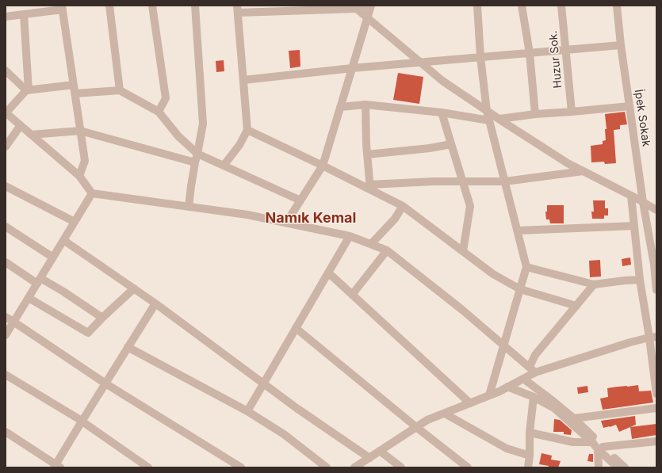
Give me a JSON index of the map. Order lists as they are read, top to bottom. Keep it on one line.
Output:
{"streets":{"street":["Huzur Sok.","İpek Sokak"]},"districts":["Namık Kemal"]}
